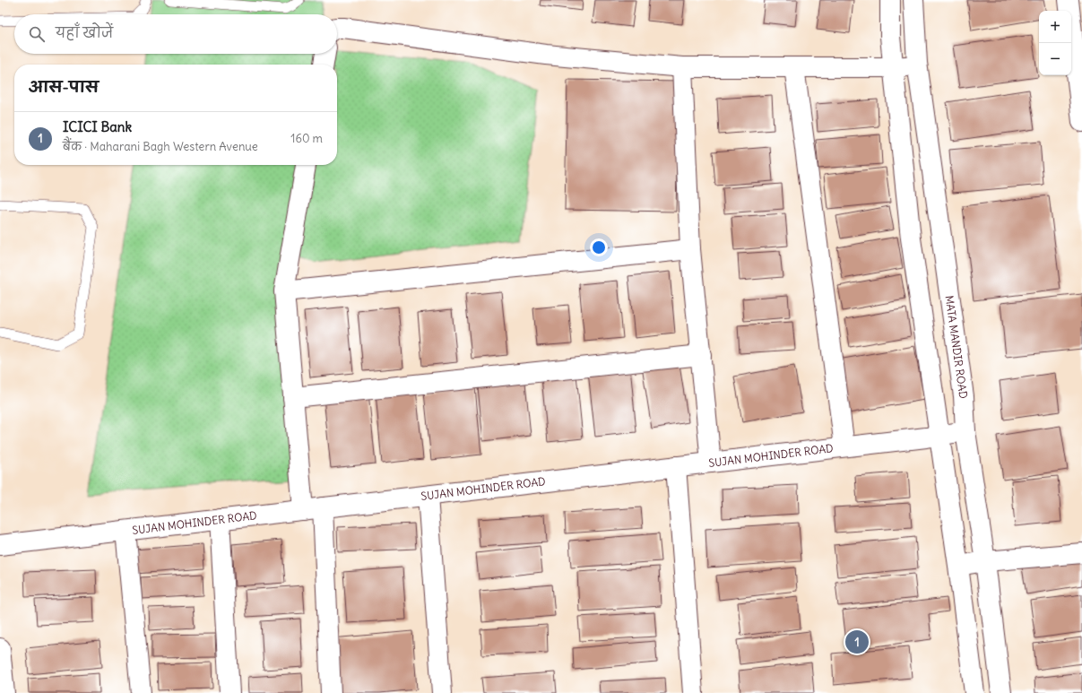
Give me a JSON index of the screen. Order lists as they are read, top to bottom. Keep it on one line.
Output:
{"streets":{"street":["MATA MANDIR ROAD","SUJAN MOHINDER ROAD"]},"crossings":[["MATA MANDIR ROAD","SUJAN MOHINDER ROAD"]],"page":{"map_buttons":["+","−"],"search":"यहाँ खोजें","heading":"आस-पास","list":[{"mark":"1","name":"ICICI Bank","note":"बैंक · Maharani Bagh Western Avenue","value":"160 m"}],"pins":"1"}}
